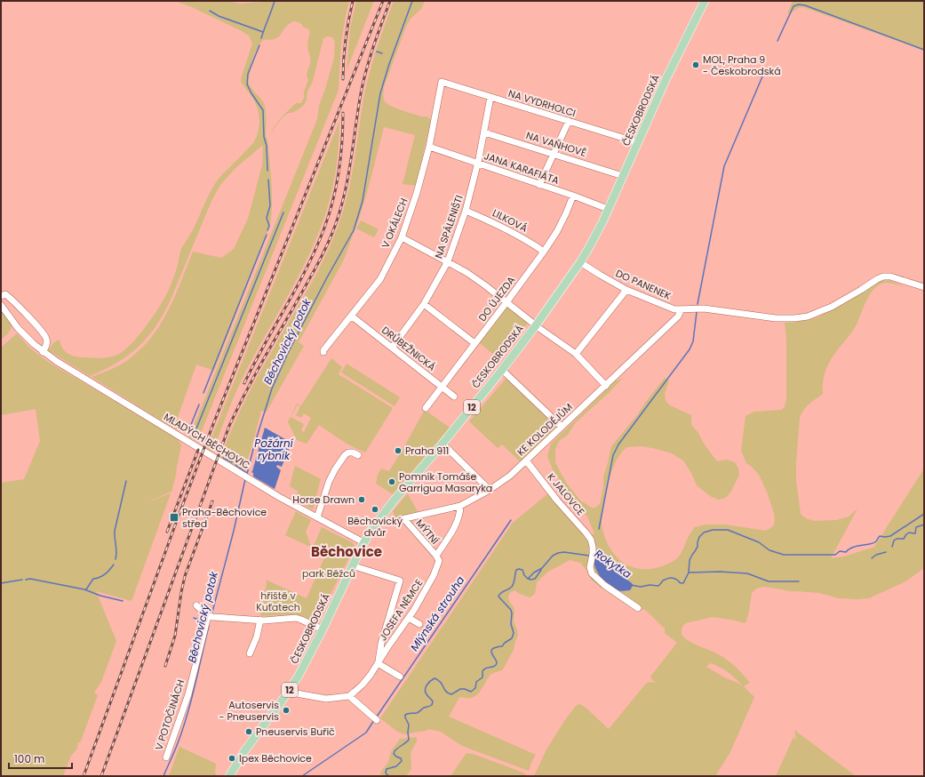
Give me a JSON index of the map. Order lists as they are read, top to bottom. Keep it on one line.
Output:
{"streets":{"main road":["ČESKOBRODSKÁ","12"],"street":["NA VYDRHOLCI","NA VAŇHOVĚ","JANA KARAFIÁTA","LILKOVÁ","V OKÁLECH","NA SPÁLENIŠTI","DO PANENEK","DO ÚJEZDA","DRŮBEŽNICKÁ","KE KOLODĚJŮM","MLADÝCH BĚCHOVIC","K JALOVCE","MÝTNÍ","JOSEFA NĚMCE","V POTOČINÁCH"]},"crossings":[["NA VYDRHOLCI","ČESKOBRODSKÁ"],["NA VYDRHOLCI","V OKÁLECH"],["NA VYDRHOLCI","NA SPÁLENIŠTI"],["ČESKOBRODSKÁ","NA VAŇHOVĚ"],["ČESKOBRODSKÁ","JANA KARAFIÁTA"],["ČESKOBRODSKÁ","DO PANENEK"],["ČESKOBRODSKÁ","MLADÝCH BĚCHOVIC"],["NA VAŇHOVĚ","NA SPÁLENIŠTI"],["JANA KARAFIÁTA","V OKÁLECH"],["JANA KARAFIÁTA","NA SPÁLENIŠTI"],["JANA KARAFIÁTA","DO ÚJEZDA"],["LILKOVÁ","NA SPÁLENIŠTI"],["LILKOVÁ","DO ÚJEZDA"],["V OKÁLECH","DRŮBEŽNICKÁ"],["NA SPÁLENIŠTI","DRŮBEŽNICKÁ"],["DO PANENEK","KE KOLODĚJŮM"],["DO ÚJEZDA","DRŮBEŽNICKÁ"],["KE KOLODĚJŮM","K JALOVCE"],["KE KOLODĚJŮM","MÝTNÍ"],["KE KOLODĚJŮM","JOSEFA NĚMCE"],["MÝTNÍ","JOSEFA NĚMCE"]],"districts":["Běchovice"],"water":["Běchovický potok","Požární rybník","Rokytka","Mlýnská strouha"],"parks":["park Běžců","hřiště v Kuťatech"],"places":{"other":["MOL, Praha 9 - Českobrodská","Praha 911","Pomník Tomáše Garrigua Masaryka","Horse Drawn","Běchovický dvůr","Autoservis - Pneuservis","Pneuservis Buřič","Ipex Běchovice"],"transit":["Praha-Běchovice střed"]},"scale_bar":"100 m"}
